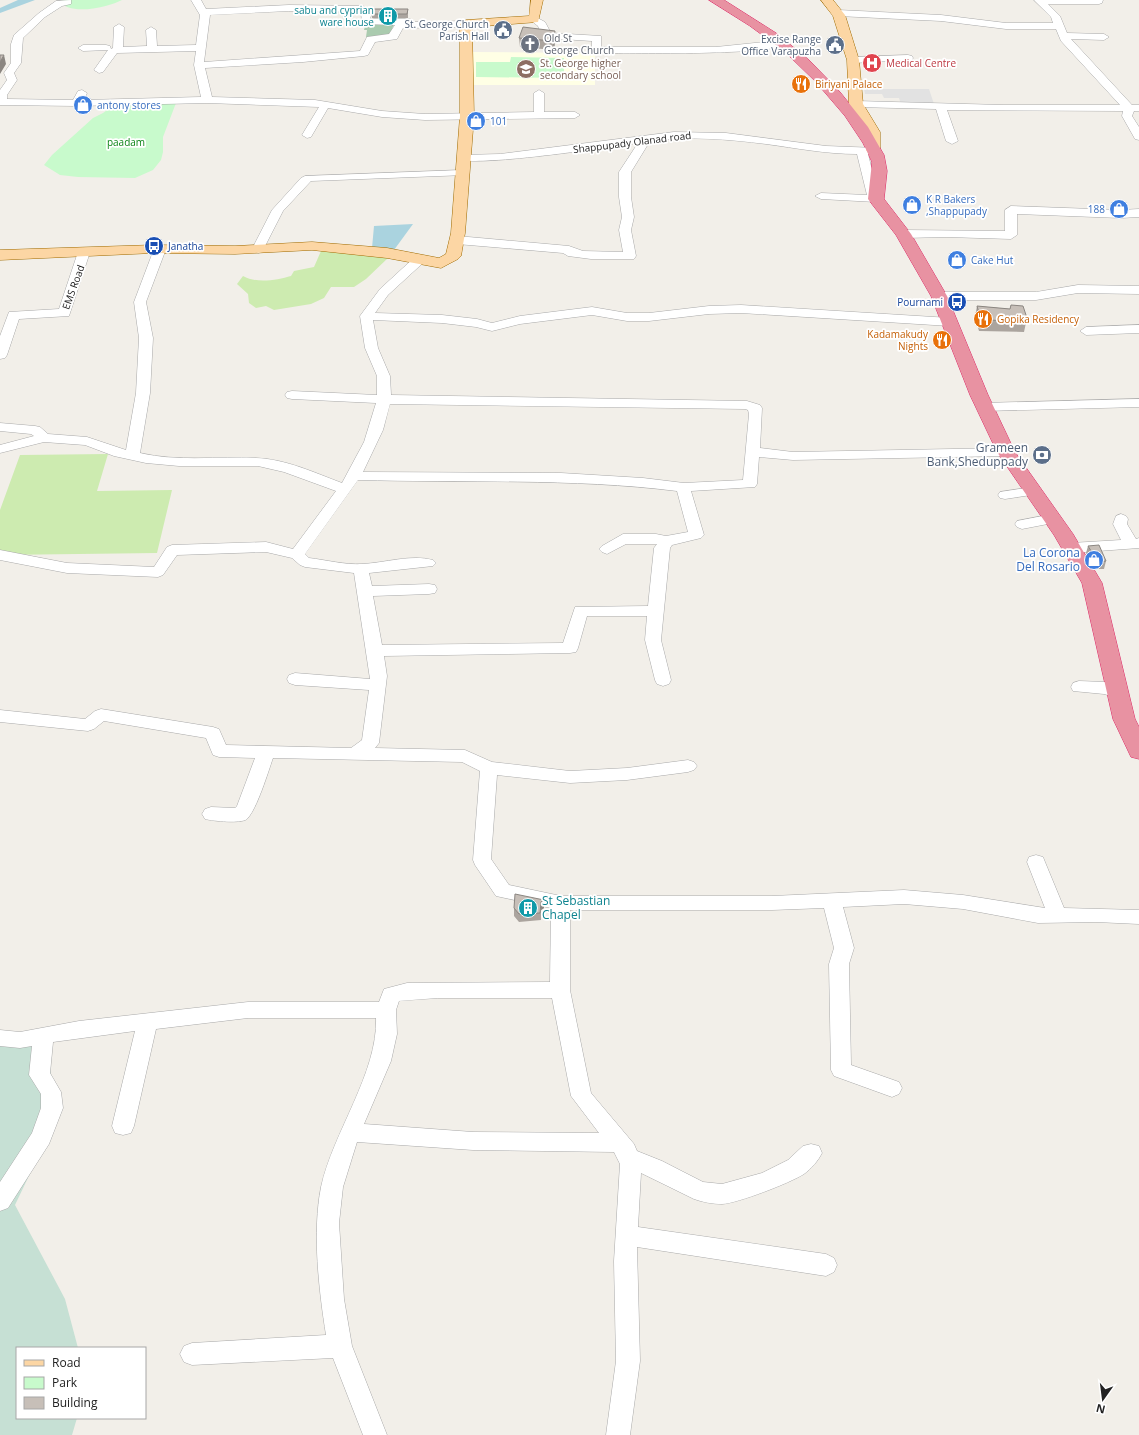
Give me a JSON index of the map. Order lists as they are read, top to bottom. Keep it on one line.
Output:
{"streets":{"street":["Shappupady Olanad road","EMS Road"]},"parks":["paadam"],"places":{"building":["sabu and cyprian ware house","St Sebastian Chapel"],"public building":["St. George Church Parish Hall","Excise Range Office Varapuzha"],"church":["Old St George Church"],"hospital":["Medical Centre"],"school or university":["St. George higher secondary school"],"restaurant":["Biriyani Palace","Gopika Residency","Kadamakudy Nights"],"shop":["antony stores","101","K R Bakers ,Shappupady","188","Cake Hut","La Corona Del Rosario"],"bus stop":["Janatha","Pournami"],"bank":["Grameen Bank,Sheduppady"]},"legend":["Road","Park","Building"],"north":"bottom"}
